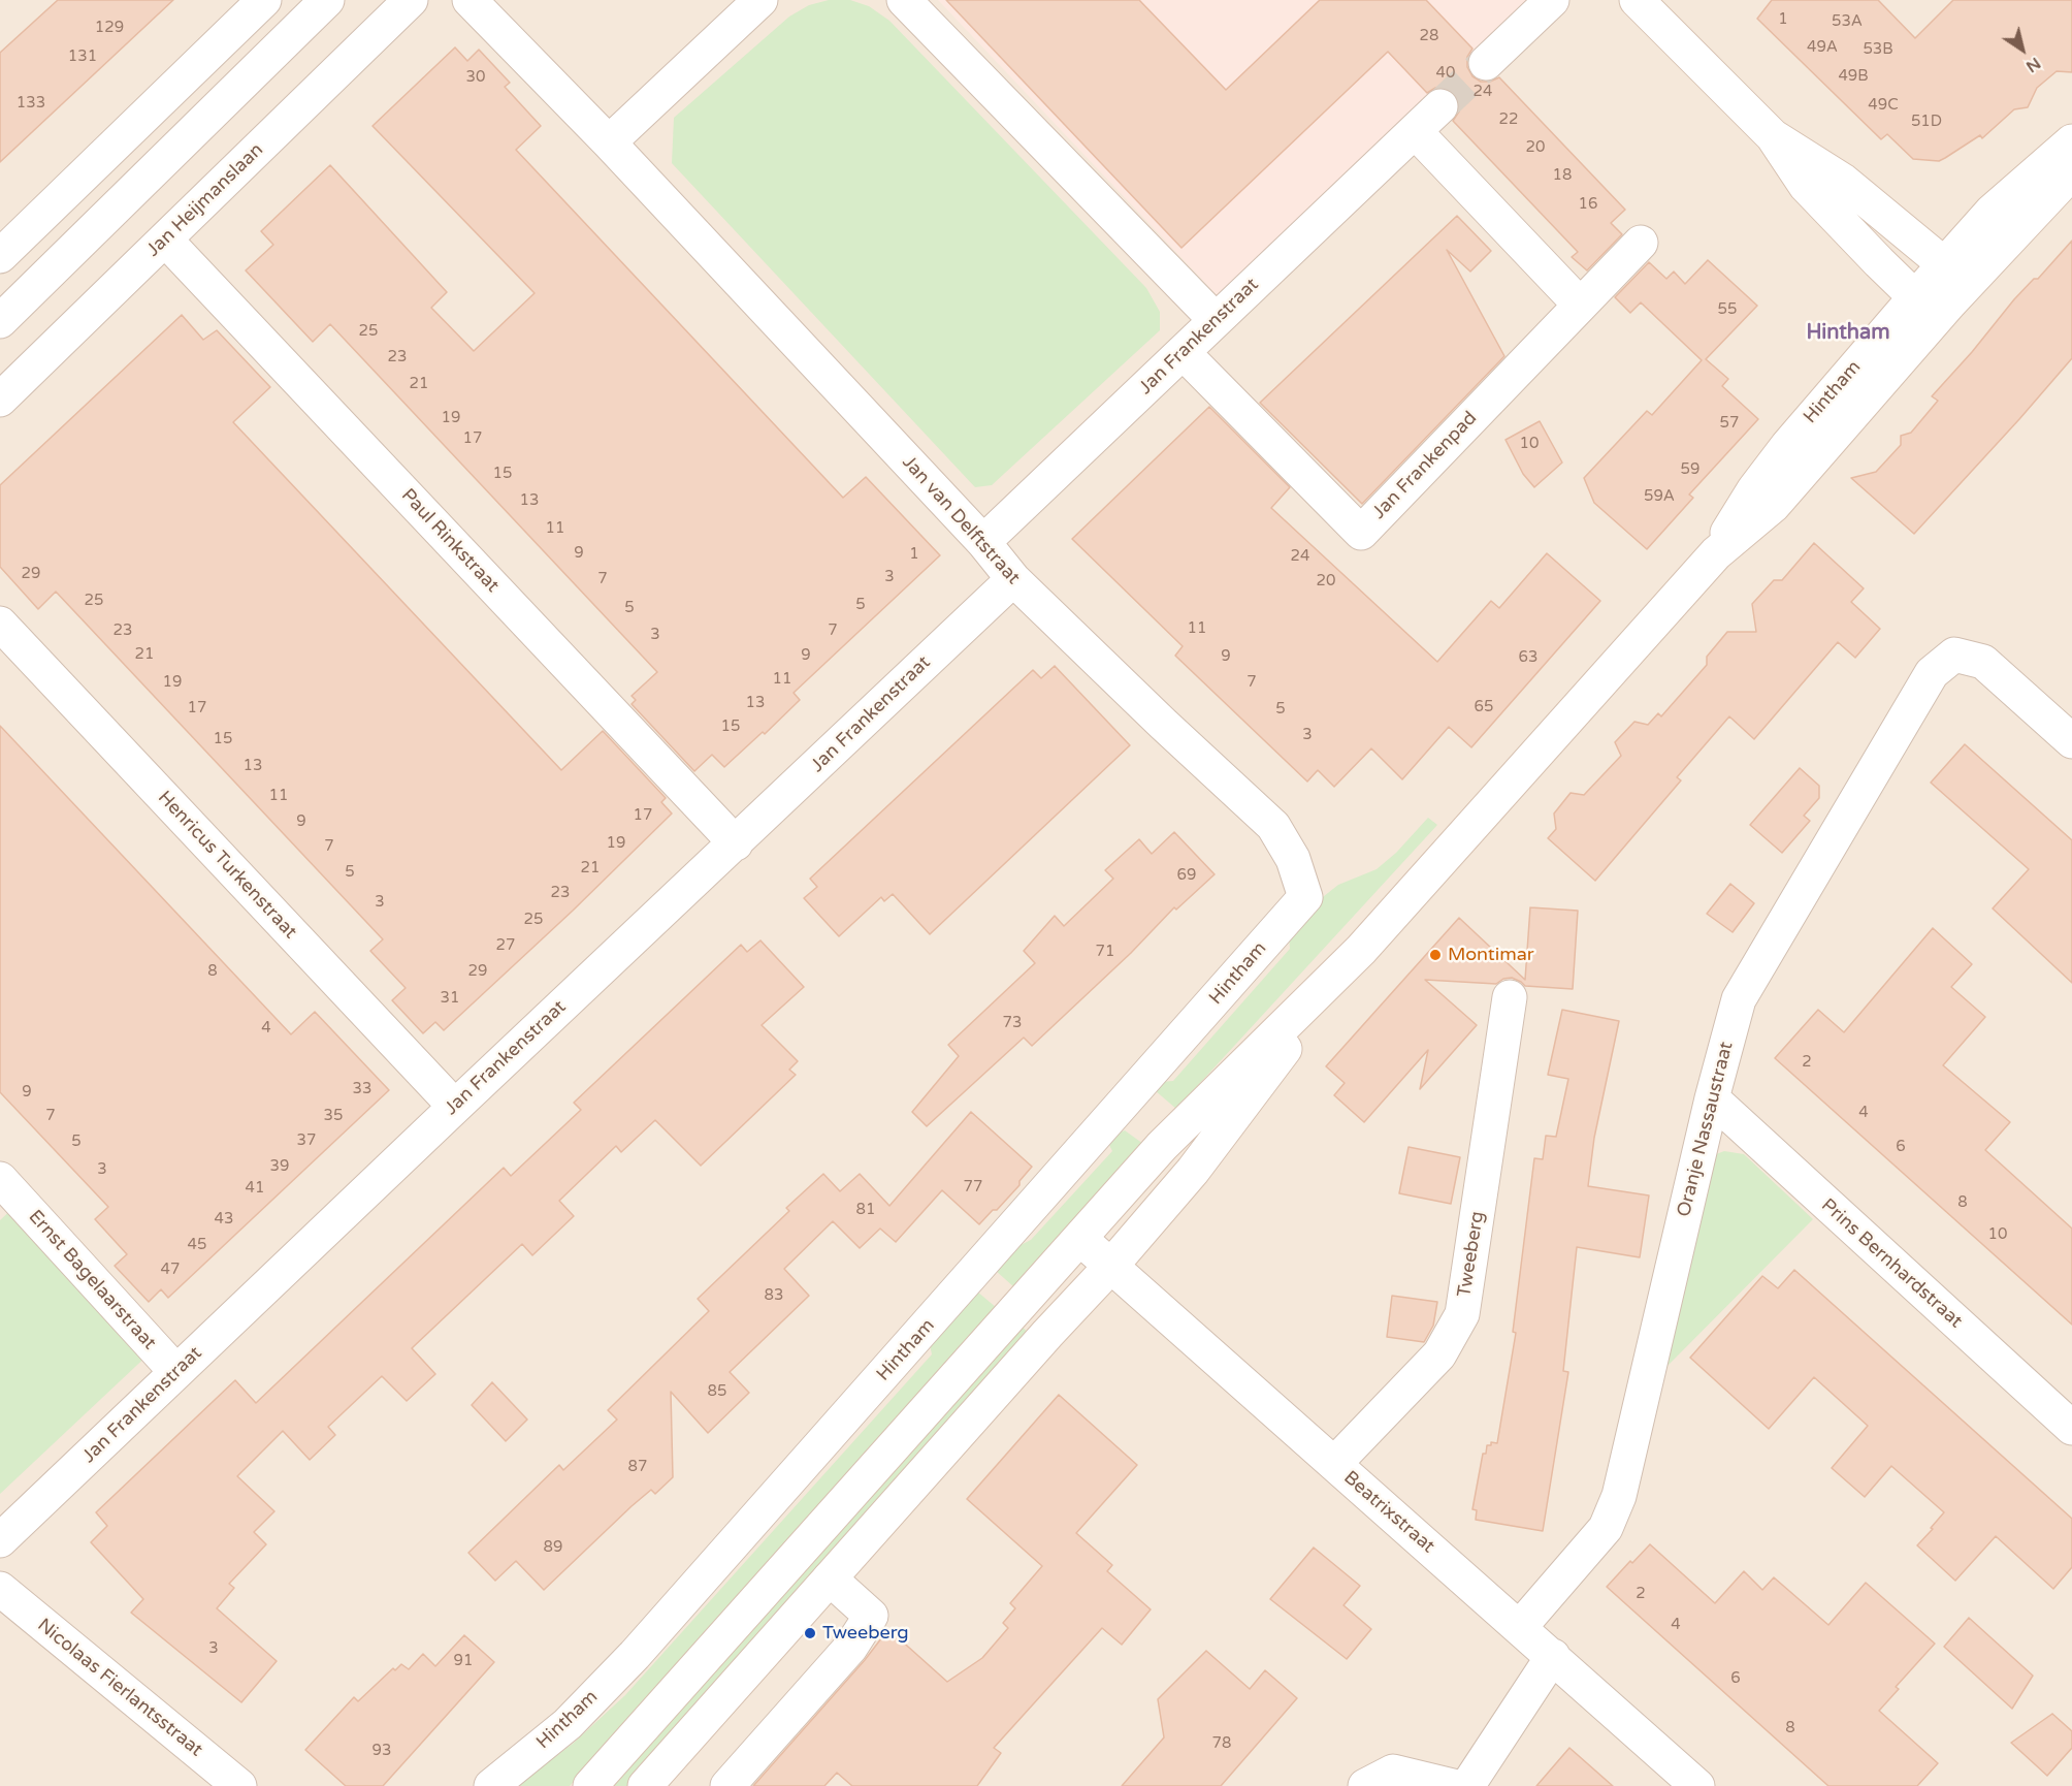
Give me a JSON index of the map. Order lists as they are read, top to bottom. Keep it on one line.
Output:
{"streets":{"street":["Jan Heijmanslaan","Jan Frankenstraat","Hintham","Jan Frankenpad","Jan van Delftstraat","Paul Rinkstraat","Henricus Turkenstraat","Oranje Nassaustraat","Tweeberg","Prins Bernhardstraat","Ernst Bagelaarstraat","Beatrixstraat","Nicolaas Fierlantsstraat"]},"crossings":[["Jan Heijmanslaan","Paul Rinkstraat"],["Jan Frankenstraat","Jan Frankenpad"],["Jan Frankenstraat","Jan van Delftstraat"],["Jan Frankenstraat","Paul Rinkstraat"],["Jan Frankenstraat","Henricus Turkenstraat"],["Jan Frankenstraat","Ernst Bagelaarstraat"],["Hintham","Jan van Delftstraat"],["Hintham","Beatrixstraat"],["Oranje Nassaustraat","Prins Bernhardstraat"],["Oranje Nassaustraat","Beatrixstraat"],["Tweeberg","Beatrixstraat"]],"districts":["Hintham"],"places":["Montimar","Tweeberg"],"house_numbers":["1","53A","129","28","49A","53B","131","40","49B","30","24","133","49C","22","51D","20","18","16","55","25","23","21","19","57","17","10","59","15","59A","13","11","9","1","24","29","3","7","20","25","5","5","11","23","7","3","21","9","9","63","11","19","7","13","65","17","5","15","3","15","13","11","17","9","19","7","21","5","69","23","3","25","27","71","8","29","31","73","4","2","33","9","4","7","35","37","5","6","39","3","77","41","8","81","43","10","45","47","83","85","87","89","2","4","3","91","6","8","78","93"],"north":"bottom right"}
